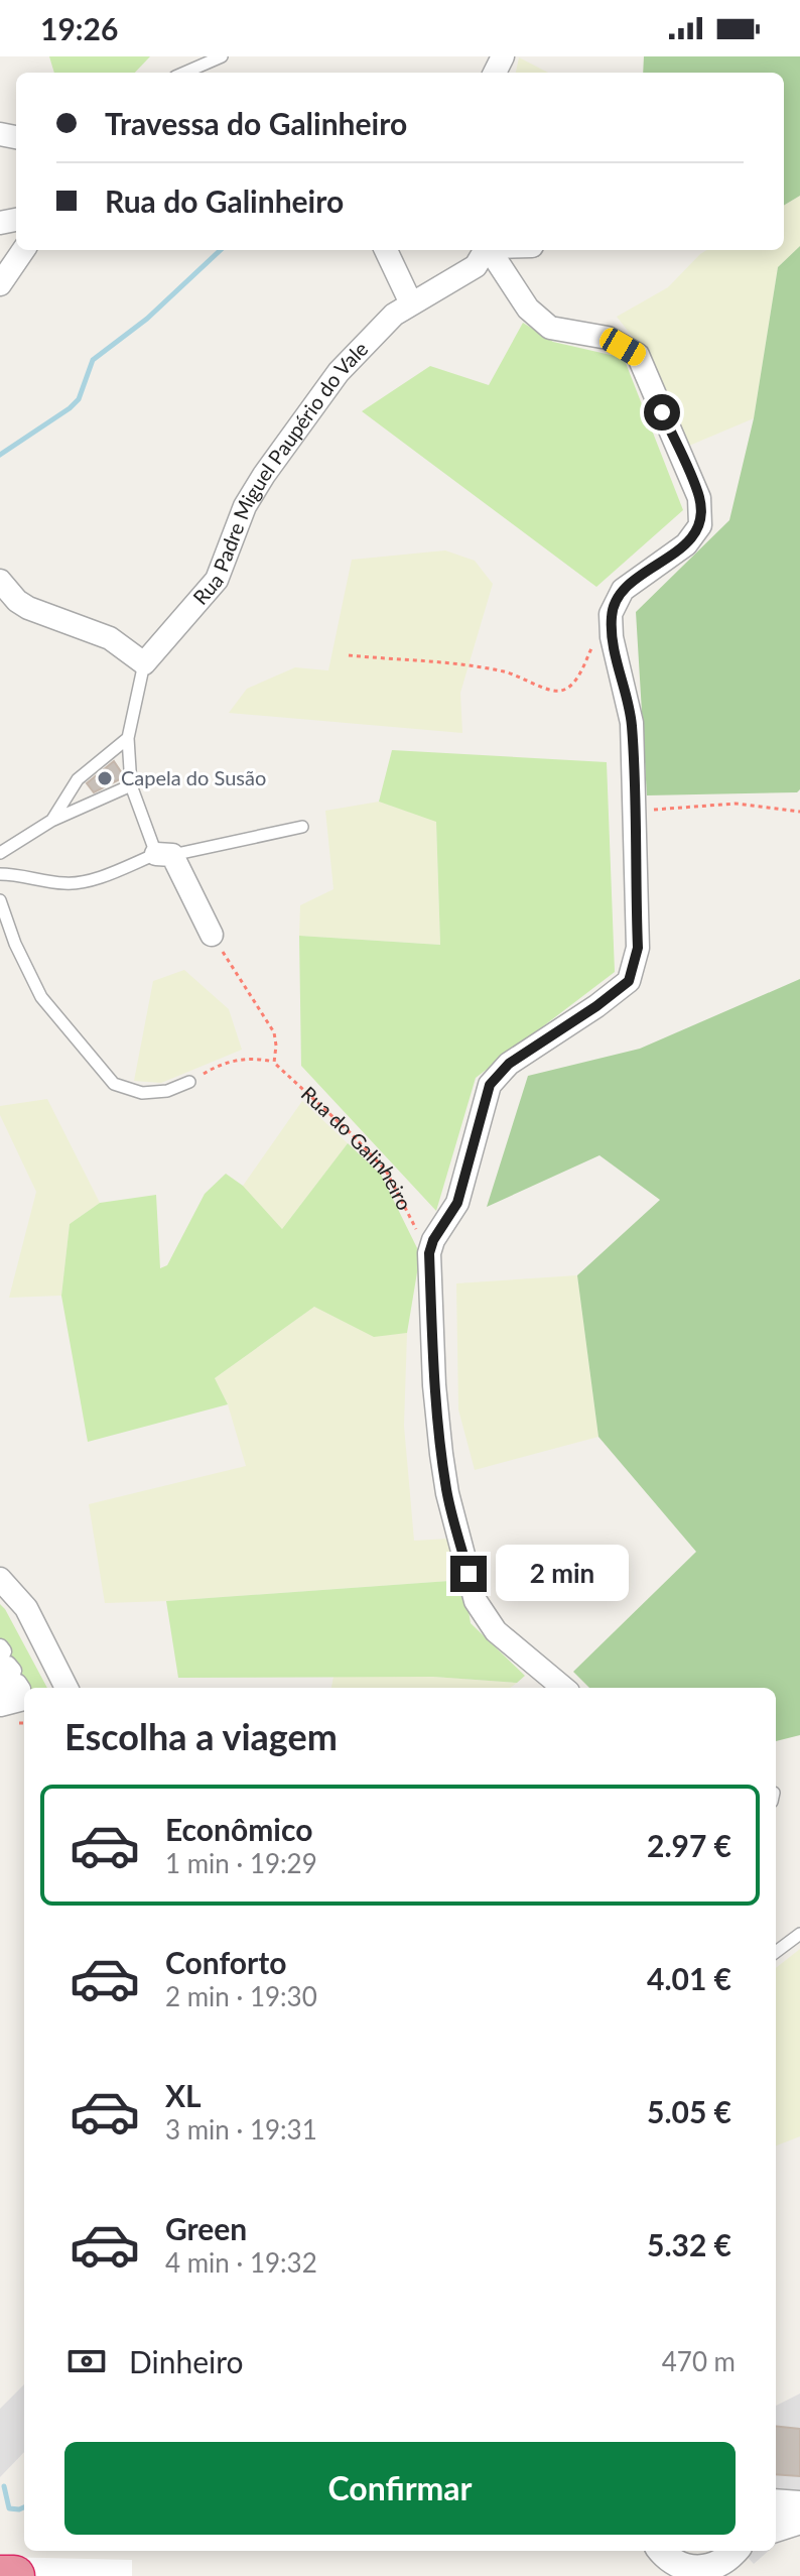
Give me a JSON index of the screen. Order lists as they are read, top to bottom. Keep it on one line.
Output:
{"streets":{"street":["Rua Padre Miguel Paupério do Vale"],"path":["Rua do Galinheiro"]},"places":["Capela do Susão"],"page":{"status":"19:26","banner":["Travessa do Galinheiro","Rua do Galinheiro"],"bubble":"2 min","heading":"Escolha a viagem","list":[{"name":"Econômico","note":"1 min · 19:29","value":"2.97 €"},{"name":"Conforto","note":"2 min · 19:30","value":"4.01 €"},{"name":"XL","note":"3 min · 19:31","value":"5.05 €"},{"name":"Green","note":"4 min · 19:32","value":"5.32 €"}],"pay":["Dinheiro","470 m"],"buttons":"Confirmar"}}
